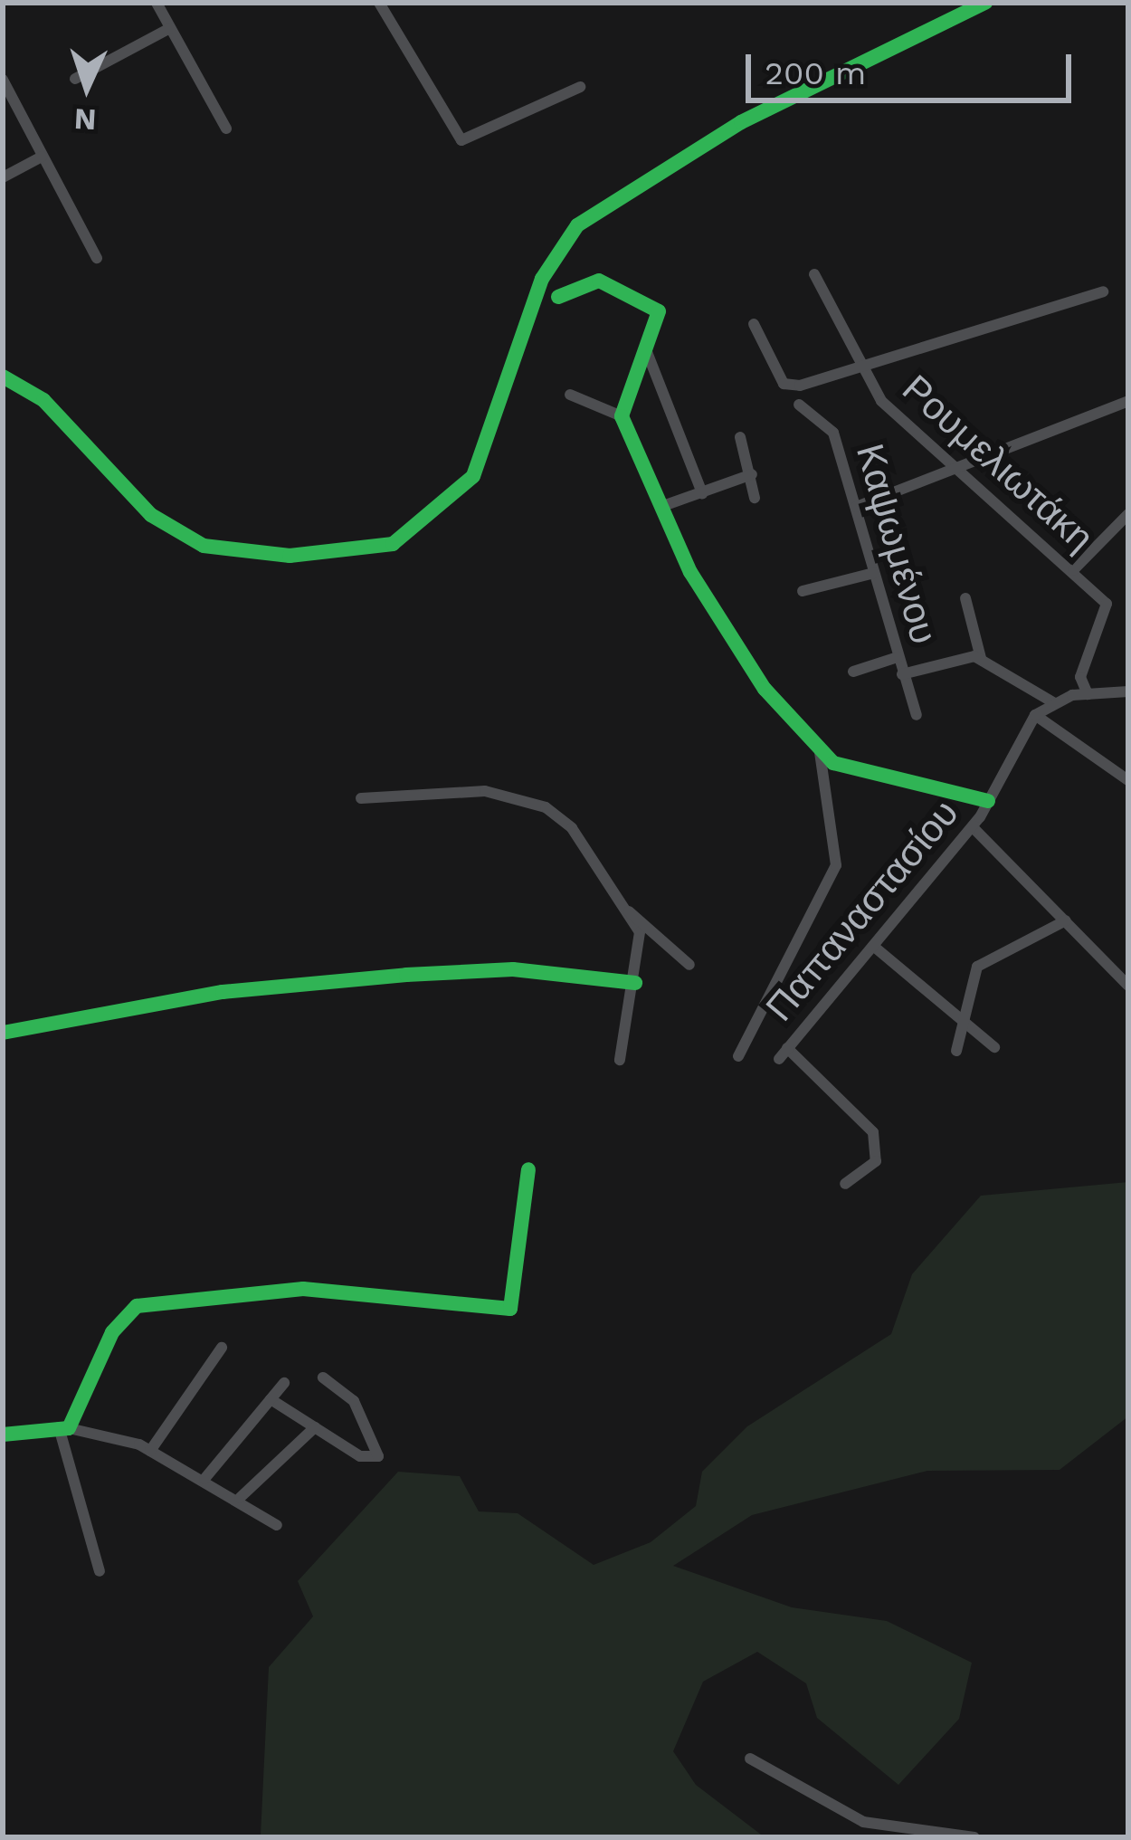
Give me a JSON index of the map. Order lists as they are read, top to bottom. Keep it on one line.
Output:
{"streets":{"street":["Ρουμελιωτάκη","Καψωμένου","Παπαναστασίου"]},"crossings":[["Ρουμελιωτάκη","Παπαναστασίου"]],"scale_bar":"200 m","north":"bottom"}
